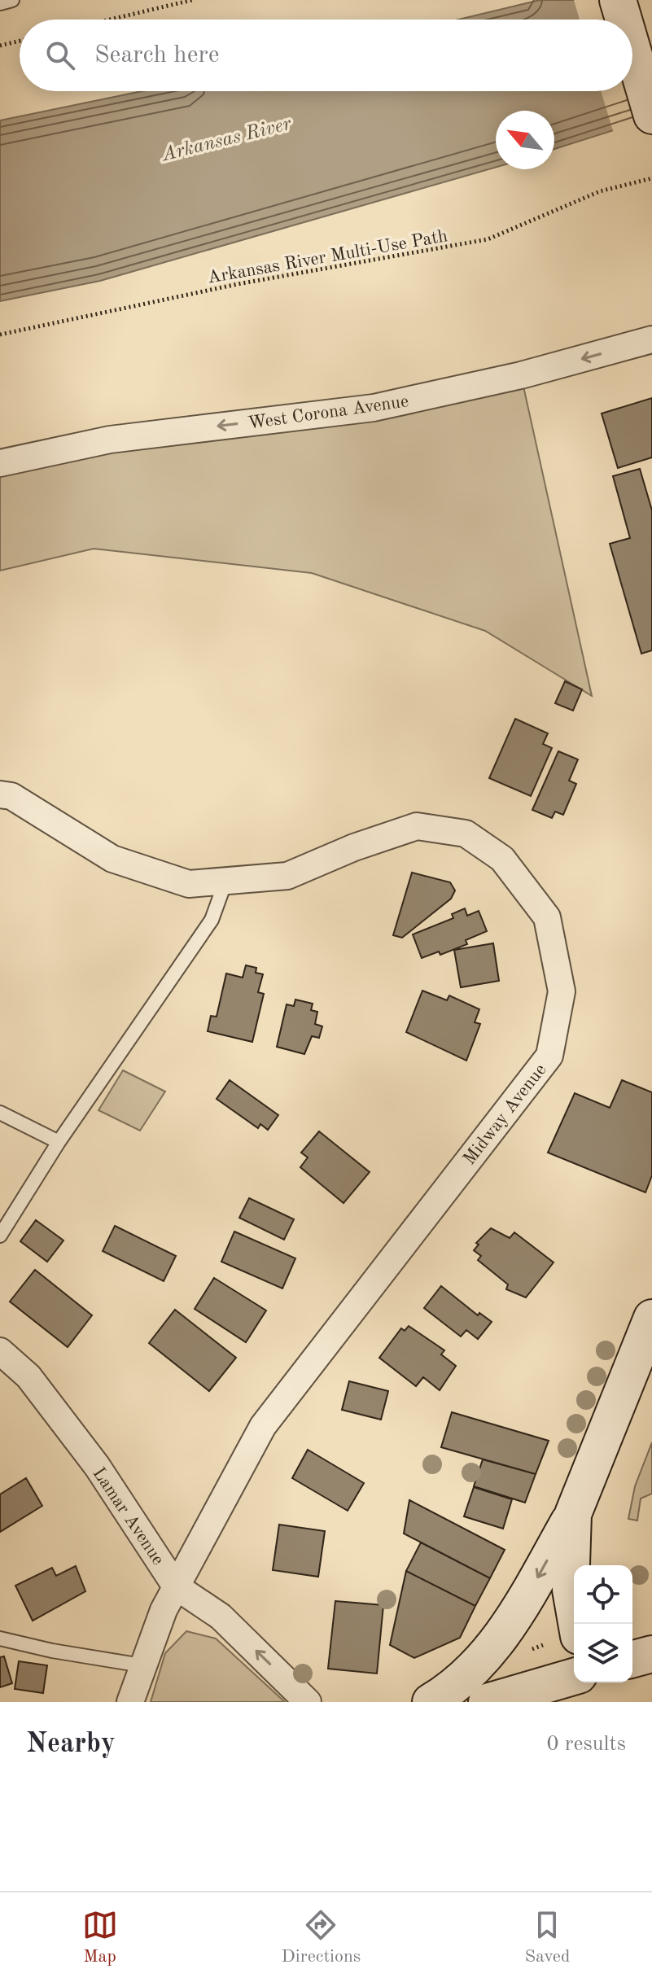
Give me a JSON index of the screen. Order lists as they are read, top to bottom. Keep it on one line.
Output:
{"streets":{"street":["West Corona Avenue","Midway Avenue","Lamar Avenue"],"path":["Arkansas River Multi-Use Path"]},"crossings":[["Midway Avenue","Lamar Avenue"]],"one_way":["West Corona Avenue"],"water":["Arkansas River"],"north":"top left","page":{"search":"Search here","heading":["Nearby","0 results"],"nav":["Map","Directions","Saved"]}}
